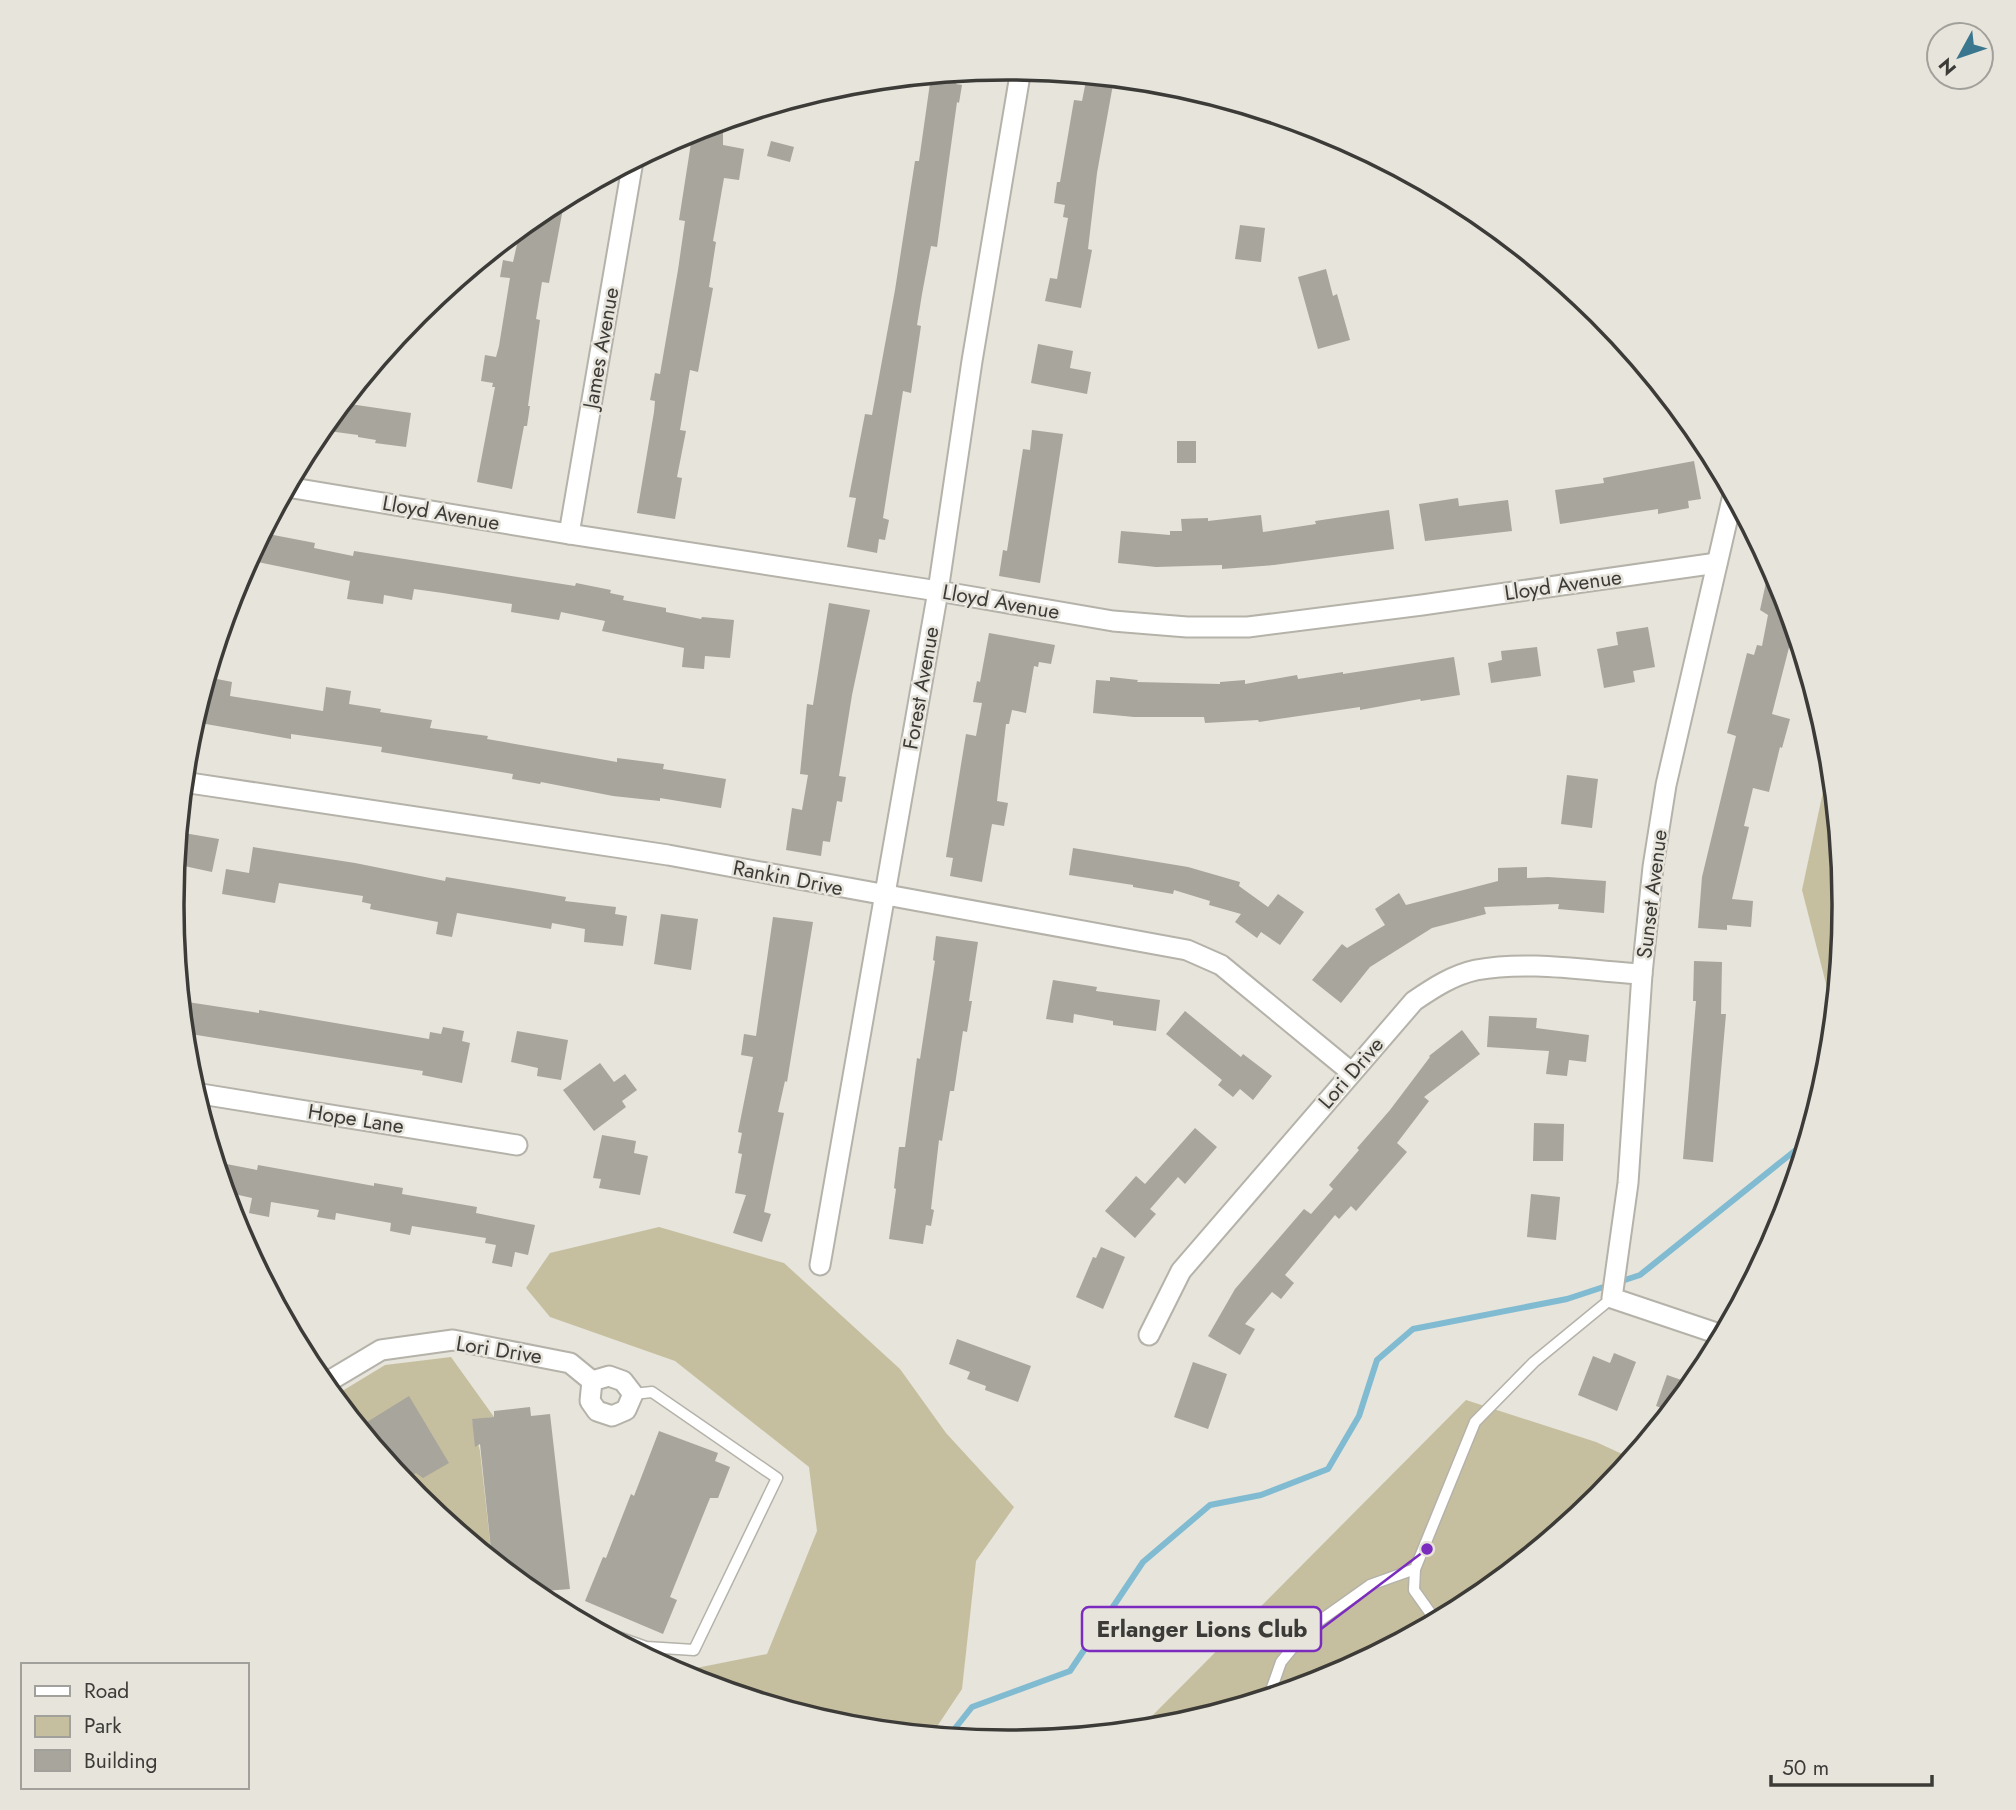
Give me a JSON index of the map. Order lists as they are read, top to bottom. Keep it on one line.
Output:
{"streets":{"street":["James Avenue","Lloyd Avenue","Forest Avenue","Rankin Drive","Sunset Avenue","Lori Drive","Hope Lane"]},"crossings":[["James Avenue","Lloyd Avenue"],["Lloyd Avenue","Forest Avenue"],["Lloyd Avenue","Sunset Avenue"],["Forest Avenue","Rankin Drive"],["Rankin Drive","Lori Drive"],["Sunset Avenue","Lori Drive"]],"places":["Erlanger Lions Club"],"legend":["Road","Park","Building"],"scale_bar":"50 m","north":"bottom left"}
